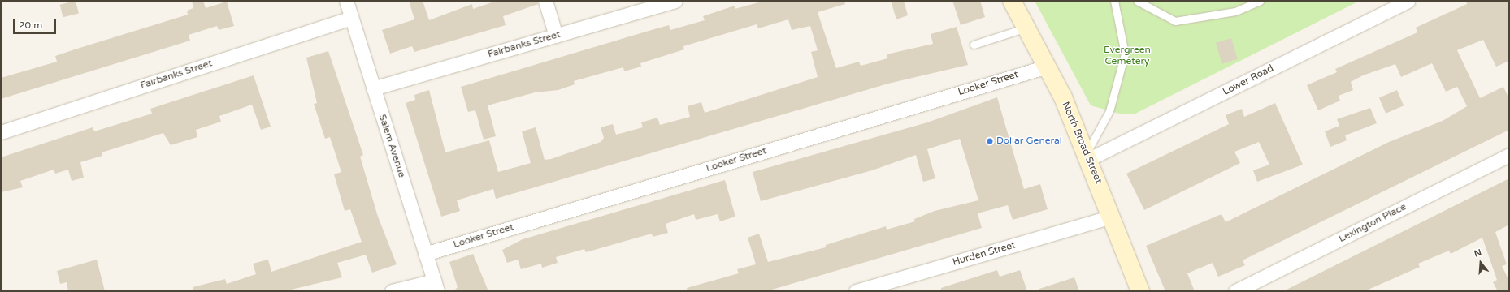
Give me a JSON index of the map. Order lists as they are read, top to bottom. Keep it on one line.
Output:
{"streets":{"main road":["North Broad Street"],"street":["Fairbanks Street","Lower Road","Looker Street","Salem Avenue","Lexington Place","Hurden Street"]},"crossings":[["Fairbanks Street","Salem Avenue"],["Lower Road","North Broad Street"],["Looker Street","North Broad Street"],["Looker Street","Salem Avenue"],["North Broad Street","Hurden Street"]],"parks":["Evergreen Cemetery"],"places":["Dollar General"],"scale_bar":"20 m","north":"top"}
